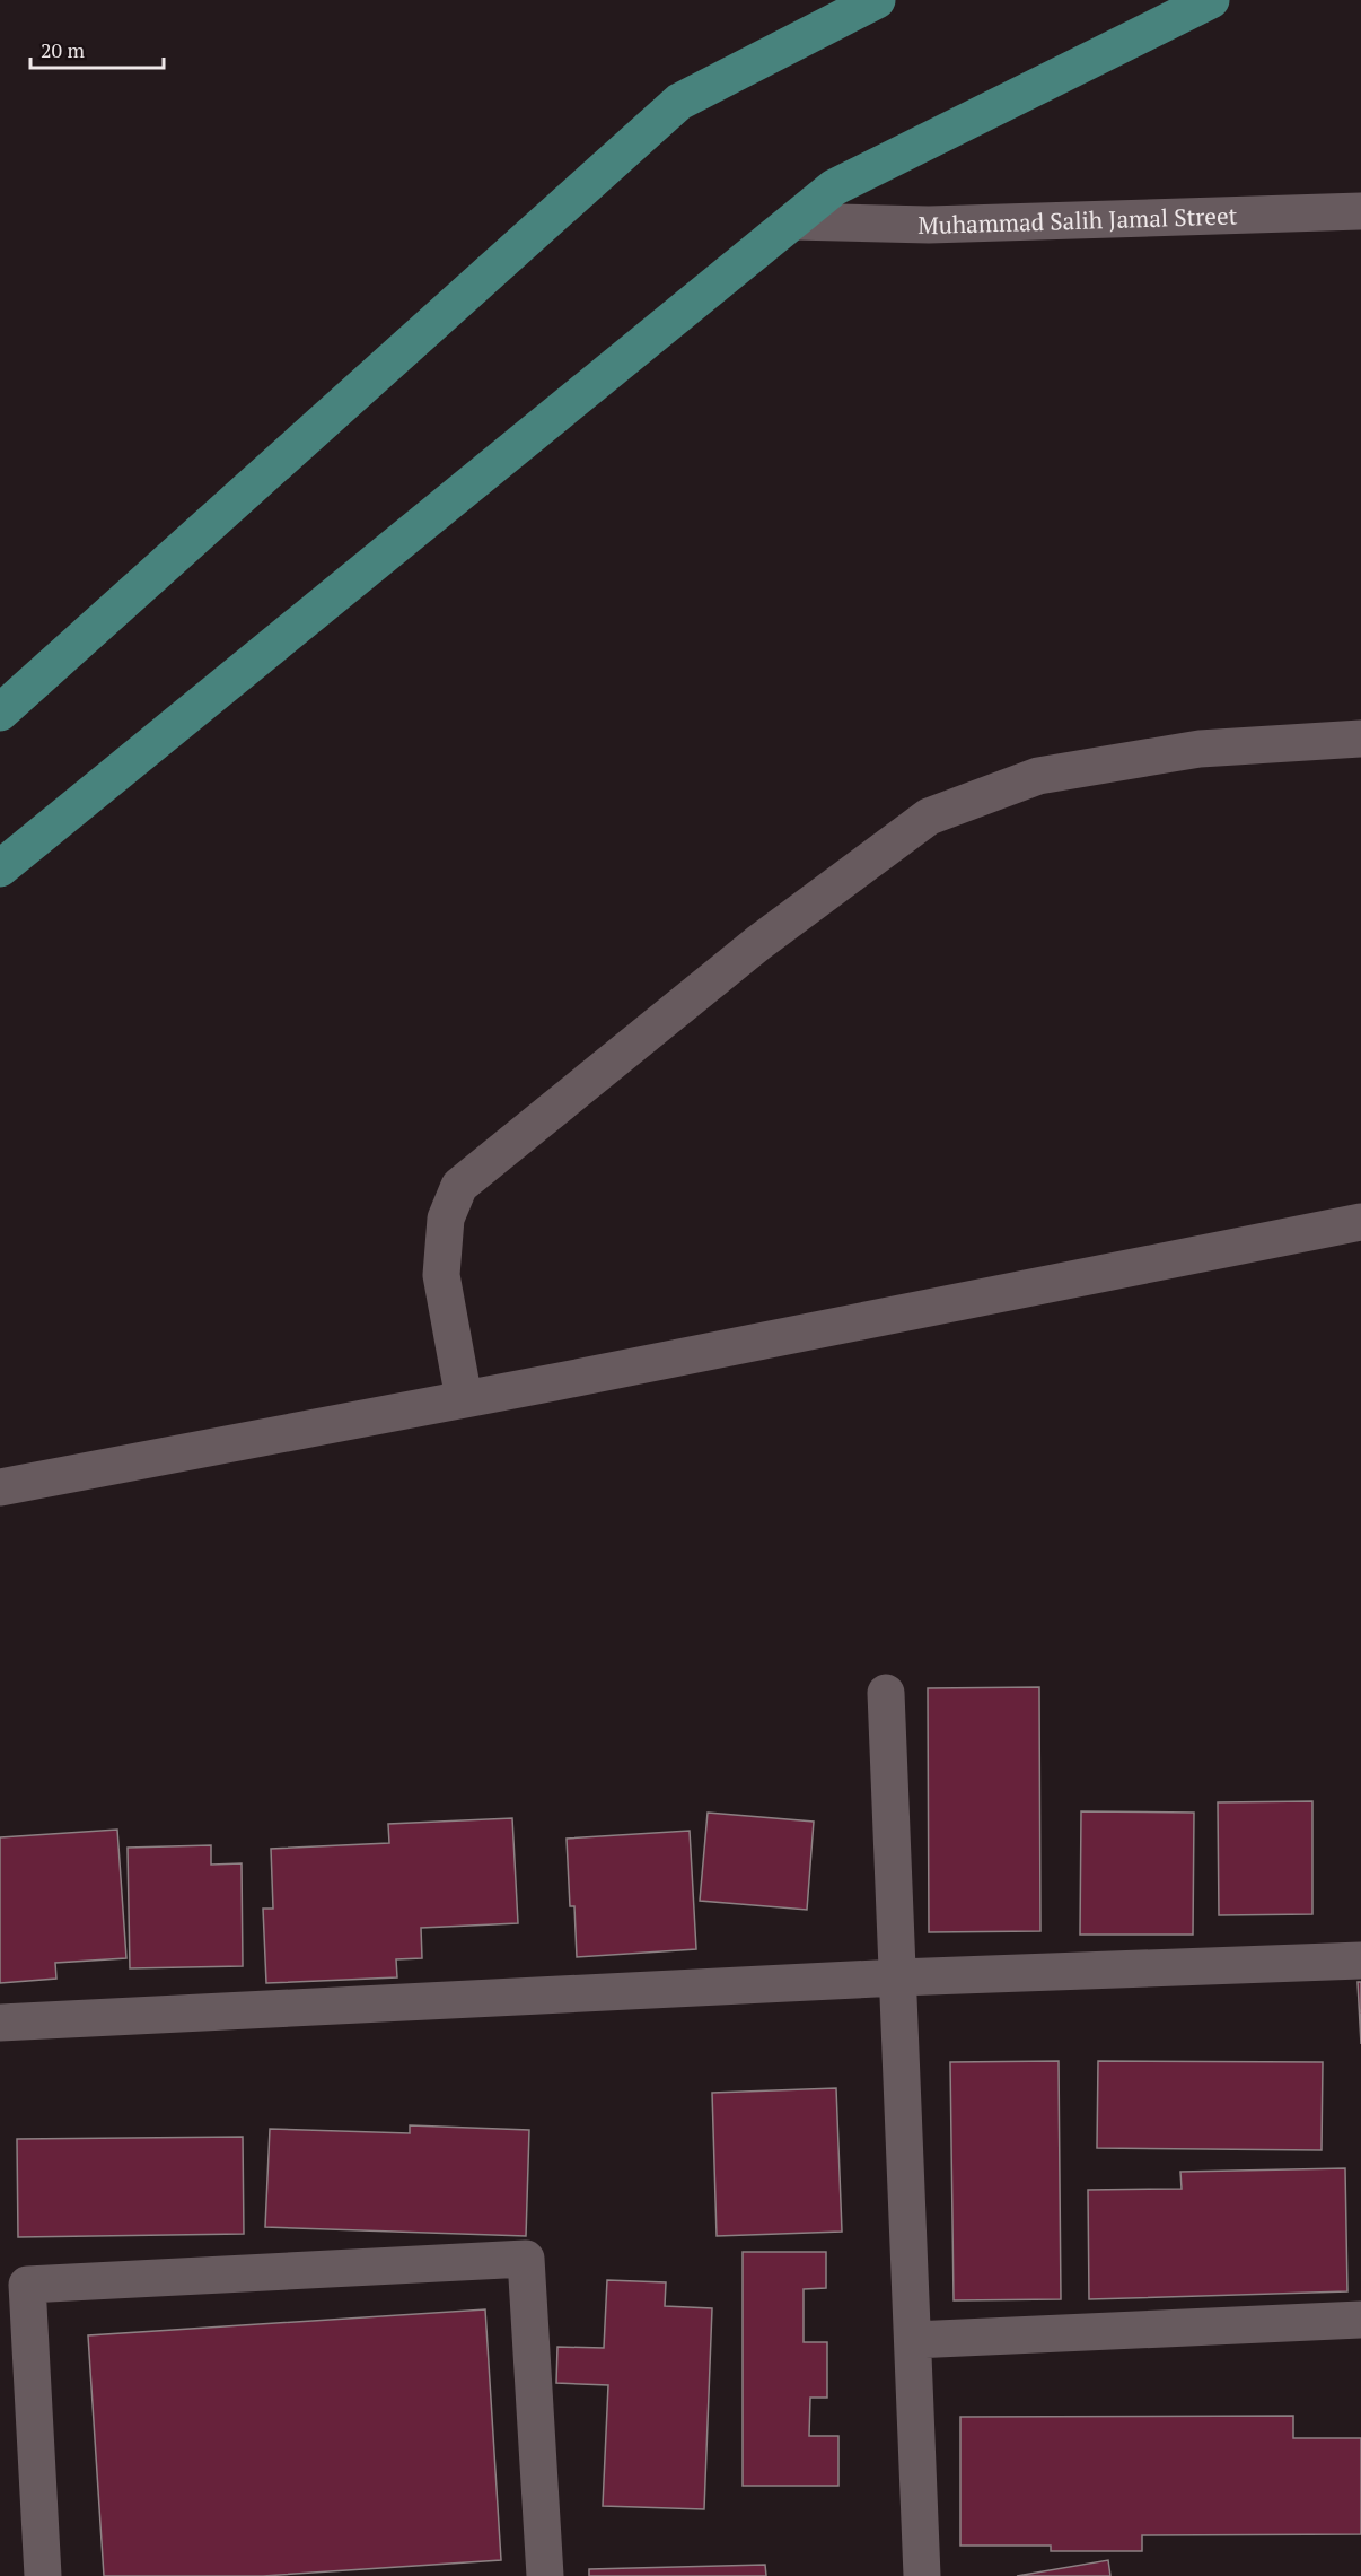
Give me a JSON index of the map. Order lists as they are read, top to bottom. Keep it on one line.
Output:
{"streets":{"street":["Muhammad Salih Jamal Street"]},"scale_bar":"20 m"}
